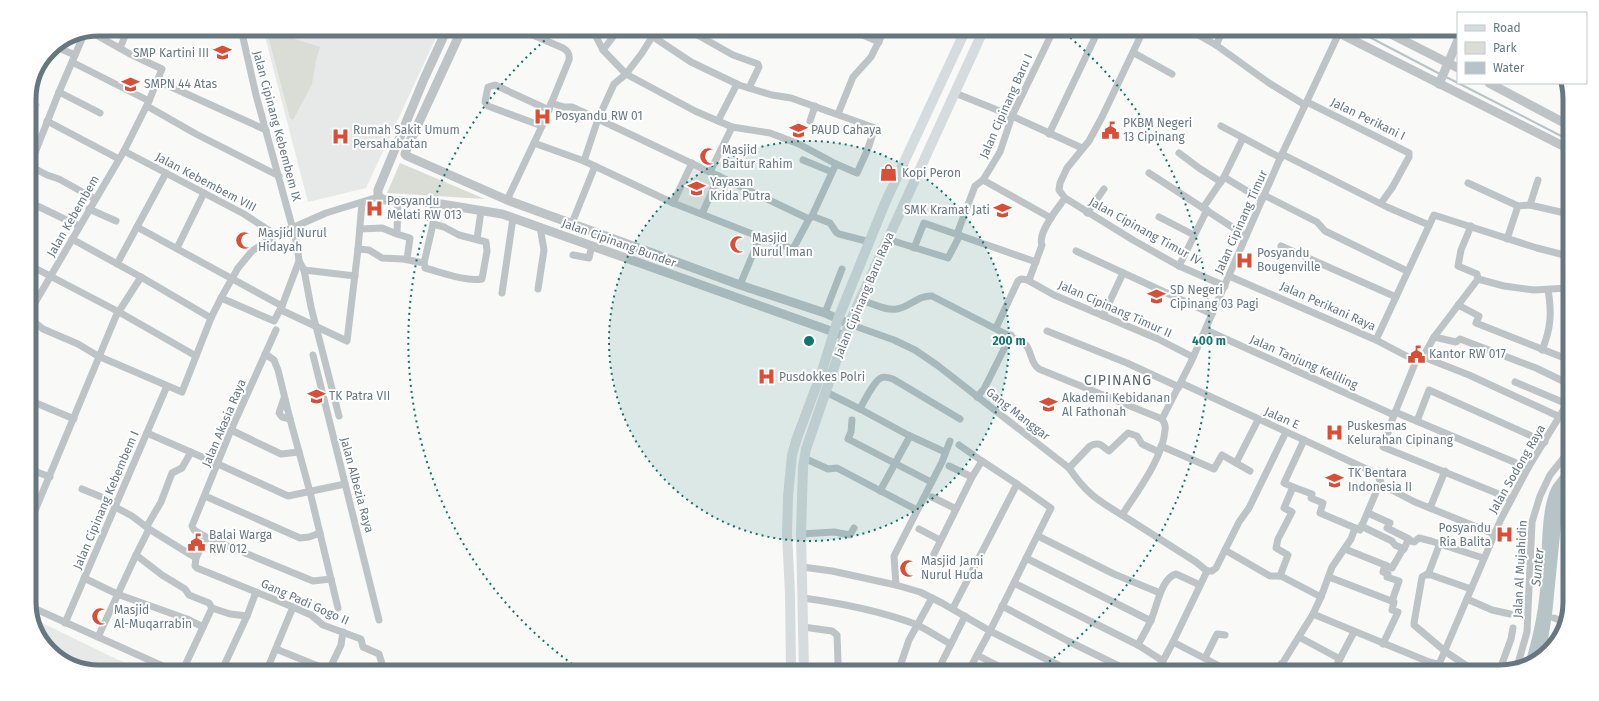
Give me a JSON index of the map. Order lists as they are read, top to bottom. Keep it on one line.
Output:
{"streets":{"main road":["Jalan Cipinang Baru Raya"],"street":["Jalan Cipinang Baru I","Jalan Perikani I","Jalan Cipinang Kebembem IX","Jalan Kebembem VIII","Jalan Kebembem","Jalan Cipinang Timur","Jalan Cipinang Timur IV","Jalan Cipinang Bunder","Jalan Perikani Raya","Jalan Cipinang Timur II","Jalan Tanjung Keliling","Gang Manggar","Jalan E","Jalan Akasia Raya","Jalan Sodong Raya","Jalan Albezia Raya","Jalan Cipinang Kebembem I","Jalan Al Mujahidin","Gang Padi Gogo II"]},"crossings":[["Jalan Perikani I","Jalan Cipinang Timur"],["Jalan Kebembem VIII","Jalan Kebembem"],["Jalan Cipinang Timur","Jalan Cipinang Timur IV"],["Jalan Cipinang Timur","Jalan Perikani Raya"],["Jalan Cipinang Timur","Jalan Cipinang Timur II"],["Jalan Cipinang Timur","Jalan Tanjung Keliling"],["Jalan Cipinang Timur","Jalan E"],["Jalan Cipinang Bunder","Jalan Cipinang Baru Raya"],["Jalan Cipinang Bunder","Gang Manggar"],["Jalan Cipinang Baru Raya","Gang Manggar"],["Jalan Perikani Raya","Jalan Sodong Raya"],["Jalan Tanjung Keliling","Jalan Sodong Raya"]],"districts":["CIPINANG"],"water":["Sunter"],"places":{"school or university":["SMP Kartini III","SMPN 44 Atas","PAUD Cahaya","Yayasan Krida Putra","SMK Kramat Jati","SD Negeri Cipinang 03 Pagi","TK Patra VII","Akademi Kebidanan Al Fathonah","TK Bentara Indonesia II"],"hospital":["Posyandu RW 01","Rumah Sakit Umum Persahabatan","Posyandu Melati RW 013","Posyandu Bougenville","Pusdokkes Polri","Puskesmas Kelurahan Cipinang","Posyandu Ria Balita"],"public building":["PKBM Negeri 13 Cipinang","Kantor RW 017","Balai Warga RW 012"],"mosque":["Masjid Baitur Rahim","Masjid Nurul Hidayah","Masjid Nurul Iman","Masjid Jami Nurul Huda","Masjid Al-Muqarrabin"],"shop":["Kopi Peron"]},"legend":["Road","Park","Water"],"rings":["200 m","400 m"]}
